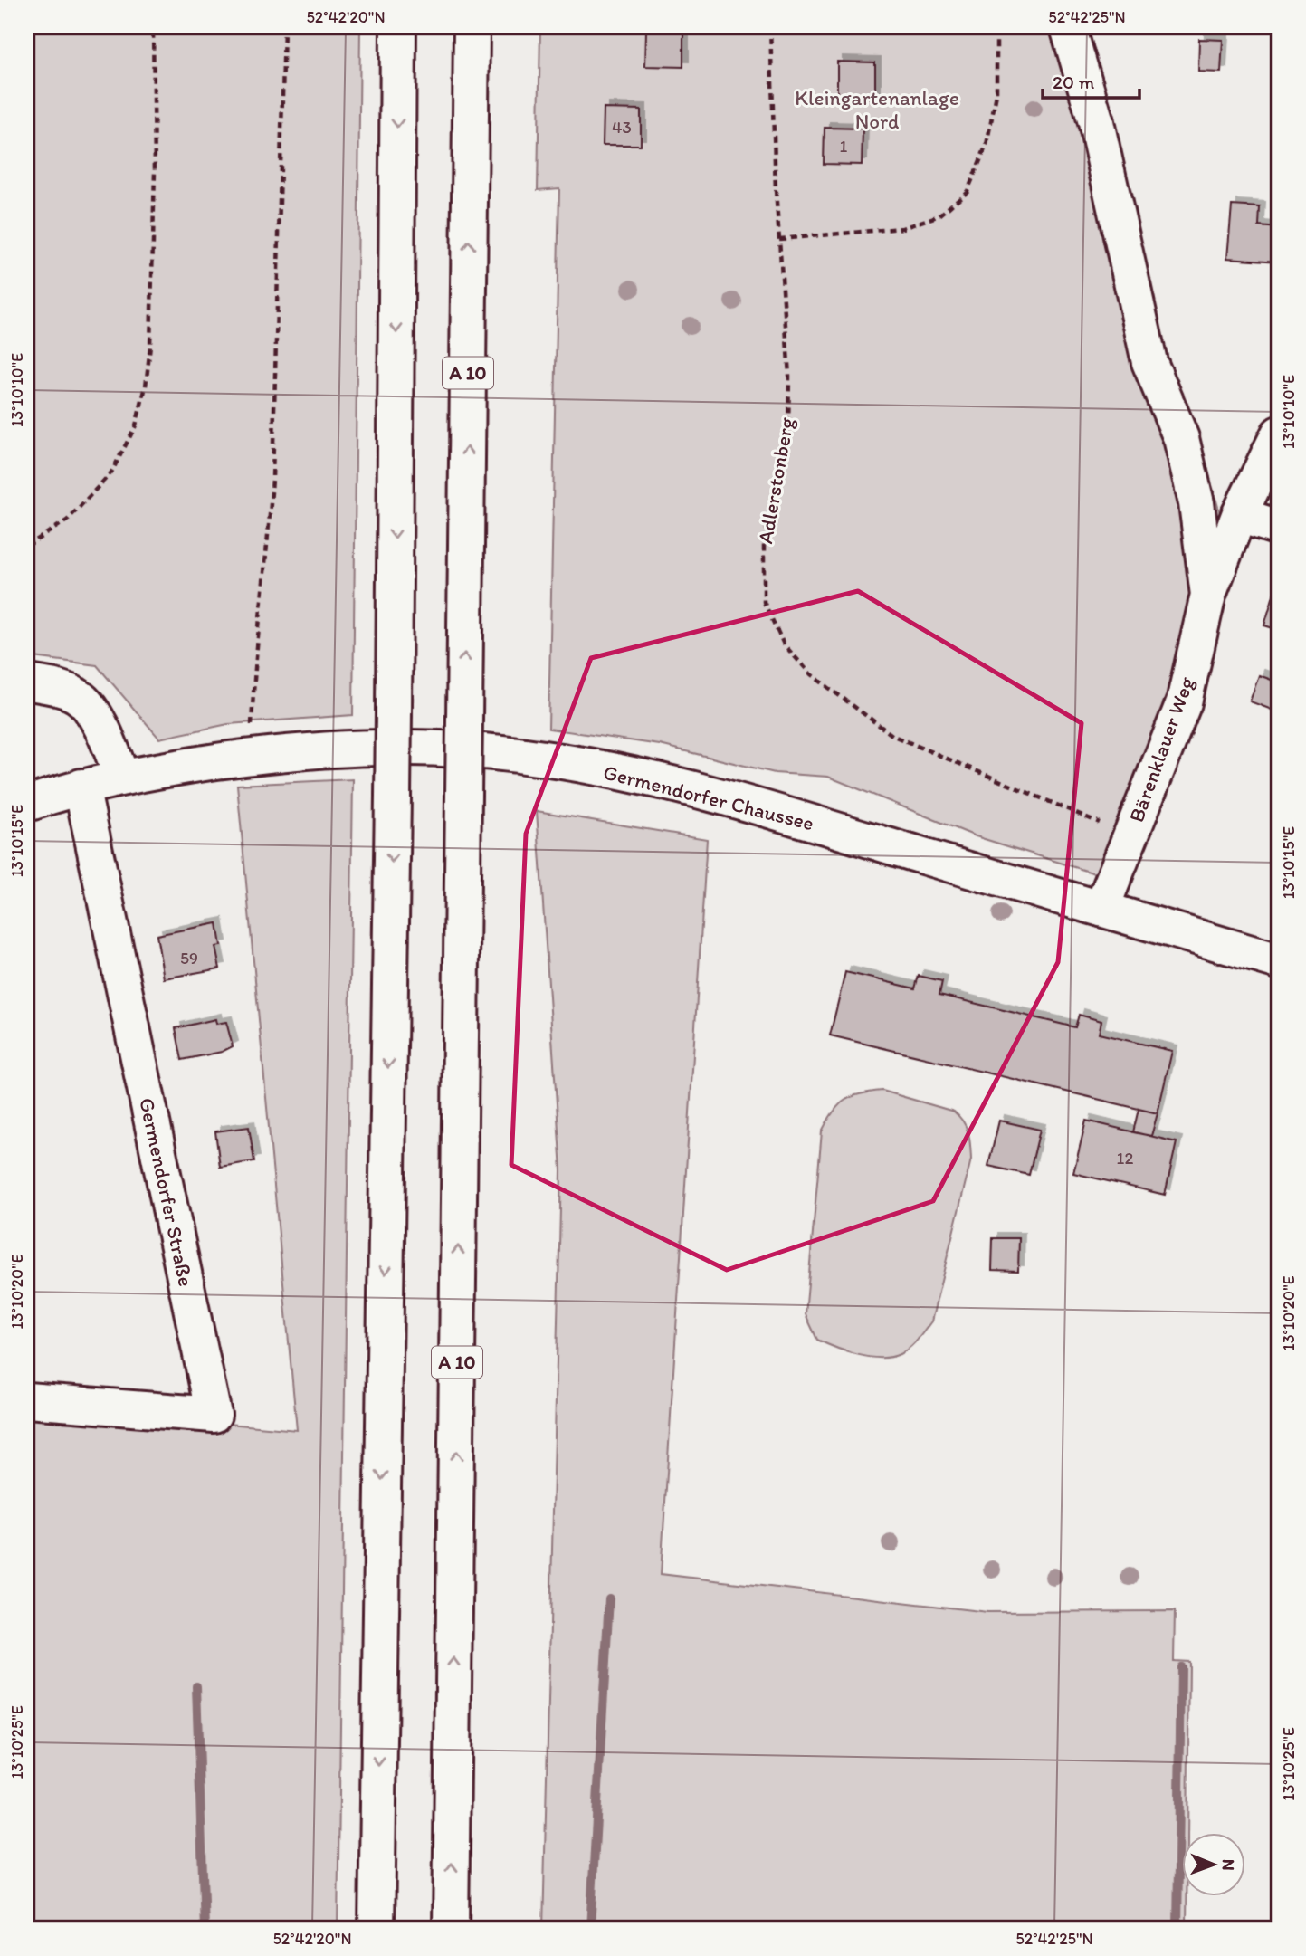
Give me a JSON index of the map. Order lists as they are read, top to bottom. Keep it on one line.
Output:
{"streets":{"main road":["A 10","Bärenklauer Weg","Germendorfer Chaussee","Germendorfer Straße"],"path":["Adlerstonberg"]},"crossings":[["Adlerstonberg","Bärenklauer Weg"],["Bärenklauer Weg","Germendorfer Chaussee"]],"parks":["Kleingartenanlage Nord"],"house_numbers":["43","1","59","12"],"scale_bar":"20 m","north":"right","coordinates":["52°42'20\"N","52°42'25\"N","13°10'10\"E","13°10'15\"E","13°10'20\"E","13°10'25\"E"]}
